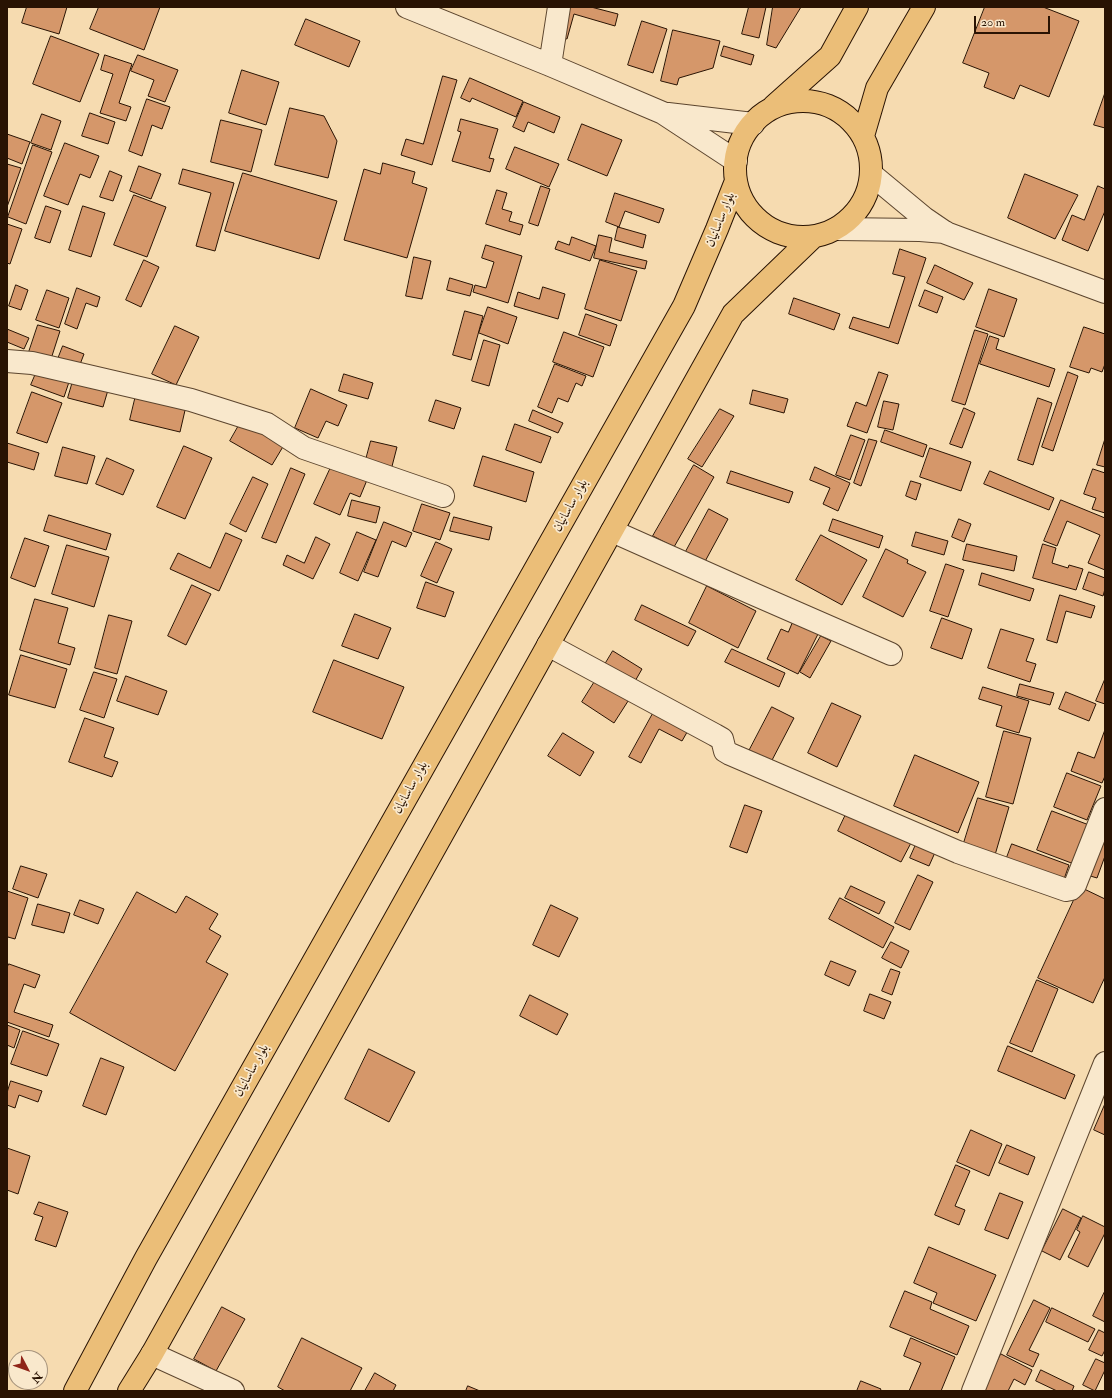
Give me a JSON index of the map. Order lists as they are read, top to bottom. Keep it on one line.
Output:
{"streets":{"highway":["بلوار ساسانیان"]},"scale_bar":"20 m","north":"bottom right"}
